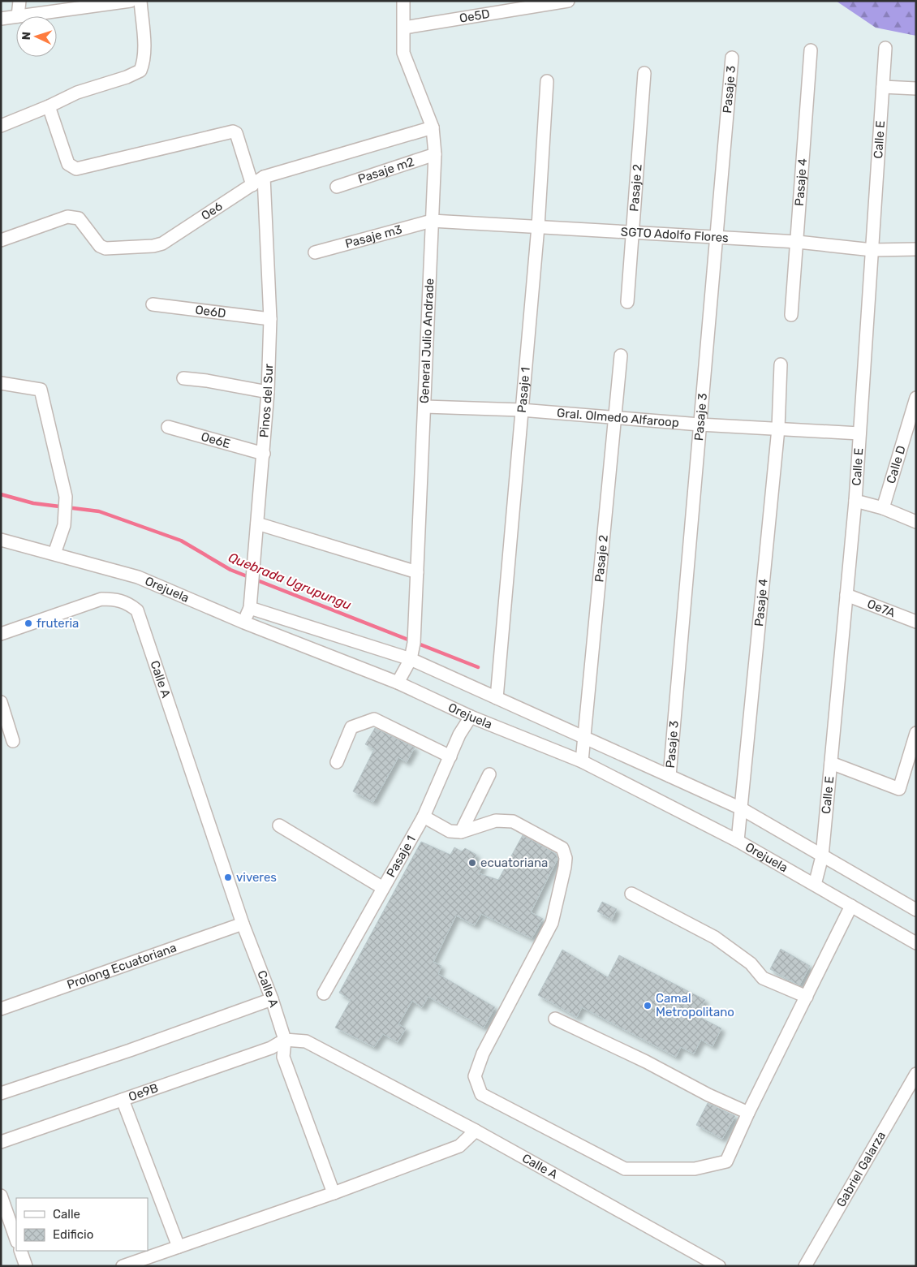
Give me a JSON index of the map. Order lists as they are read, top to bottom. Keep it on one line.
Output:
{"streets":{"street":["Oe5D","Pasaje 3","Calle E","Pasaje m2","Pasaje 4","Pasaje 2","Oe6","SGTO Adolfo Flores","Pasaje m3","Oe6D","General Julio Andrade","Pasaje 1","Pinos del Sur","Gral. Olmedo Alfaroop","Oe6E","Calle D","Orejuela","Oe7A","Calle A","Prolong Ecuatoriana","Oe9B","Gabriel Galarza"]},"crossings":[["Oe5D","General Julio Andrade"],["Pasaje 3","SGTO Adolfo Flores"],["Pasaje 3","Gral. Olmedo Alfaroop"],["Calle E","SGTO Adolfo Flores"],["Calle E","Gral. Olmedo Alfaroop"],["Calle E","Orejuela"],["Calle E","Oe7A"],["Pasaje m2","General Julio Andrade"],["Pasaje 4","SGTO Adolfo Flores"],["Pasaje 4","Gral. Olmedo Alfaroop"],["Pasaje 4","Orejuela"],["Pasaje 2","SGTO Adolfo Flores"],["Pasaje 2","Gral. Olmedo Alfaroop"],["Pasaje 2","Orejuela"],["Oe6","General Julio Andrade"],["Oe6","Pinos del Sur"],["SGTO Adolfo Flores","Pasaje m3"],["SGTO Adolfo Flores","General Julio Andrade"],["SGTO Adolfo Flores","Pasaje 1"],["Pasaje m3","General Julio Andrade"],["Oe6D","Pinos del Sur"],["General Julio Andrade","Gral. Olmedo Alfaroop"],["General Julio Andrade","Orejuela"],["Pasaje 1","Gral. Olmedo Alfaroop"],["Pasaje 1","Orejuela"],["Pinos del Sur","Oe6E"],["Pinos del Sur","Orejuela"],["Calle A","Prolong Ecuatoriana"],["Calle A","Oe9B"]],"water":["Quebrada Ugrupungu"],"places":["fruteria","ecuatoriana","viveres","Camal Metropolitano"],"legend":["Calle","Edificio"],"north":"left"}
